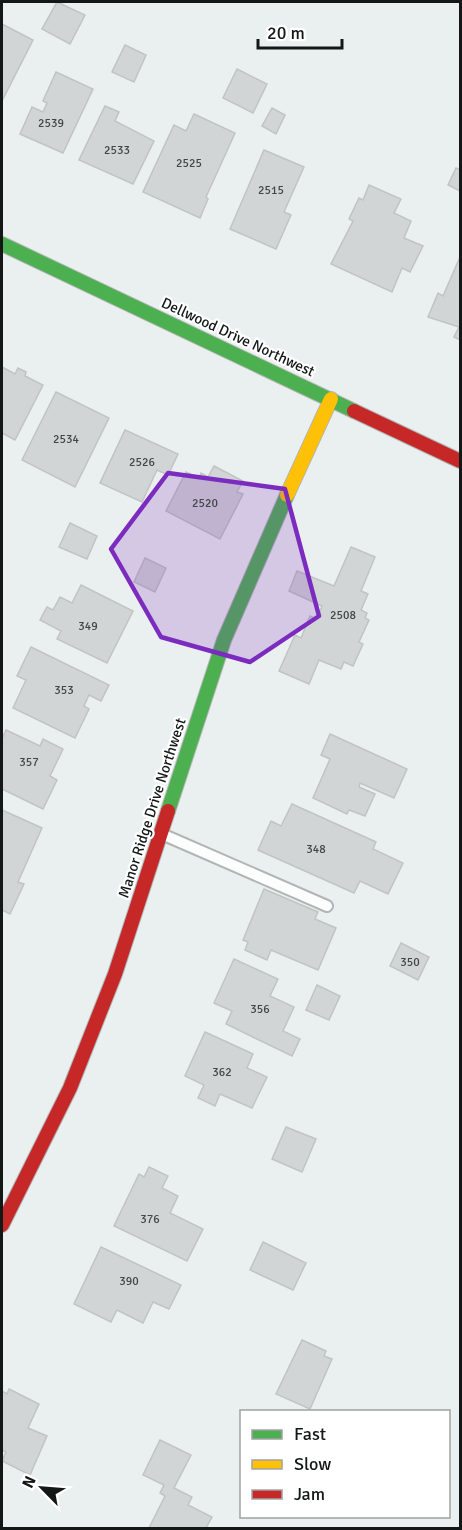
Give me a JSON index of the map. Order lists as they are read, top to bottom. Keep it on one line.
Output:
{"streets":{"street":["Dellwood Drive Northwest","Manor Ridge Drive Northwest"]},"crossings":[["Dellwood Drive Northwest","Manor Ridge Drive Northwest"]],"house_numbers":["2539","2533","2525","2515","2534","2526","2520","2508","349","353","357","348","350","356","362","376","390"],"legend":["Fast","Slow","Jam"],"scale_bar":"20 m","north":"top left"}
